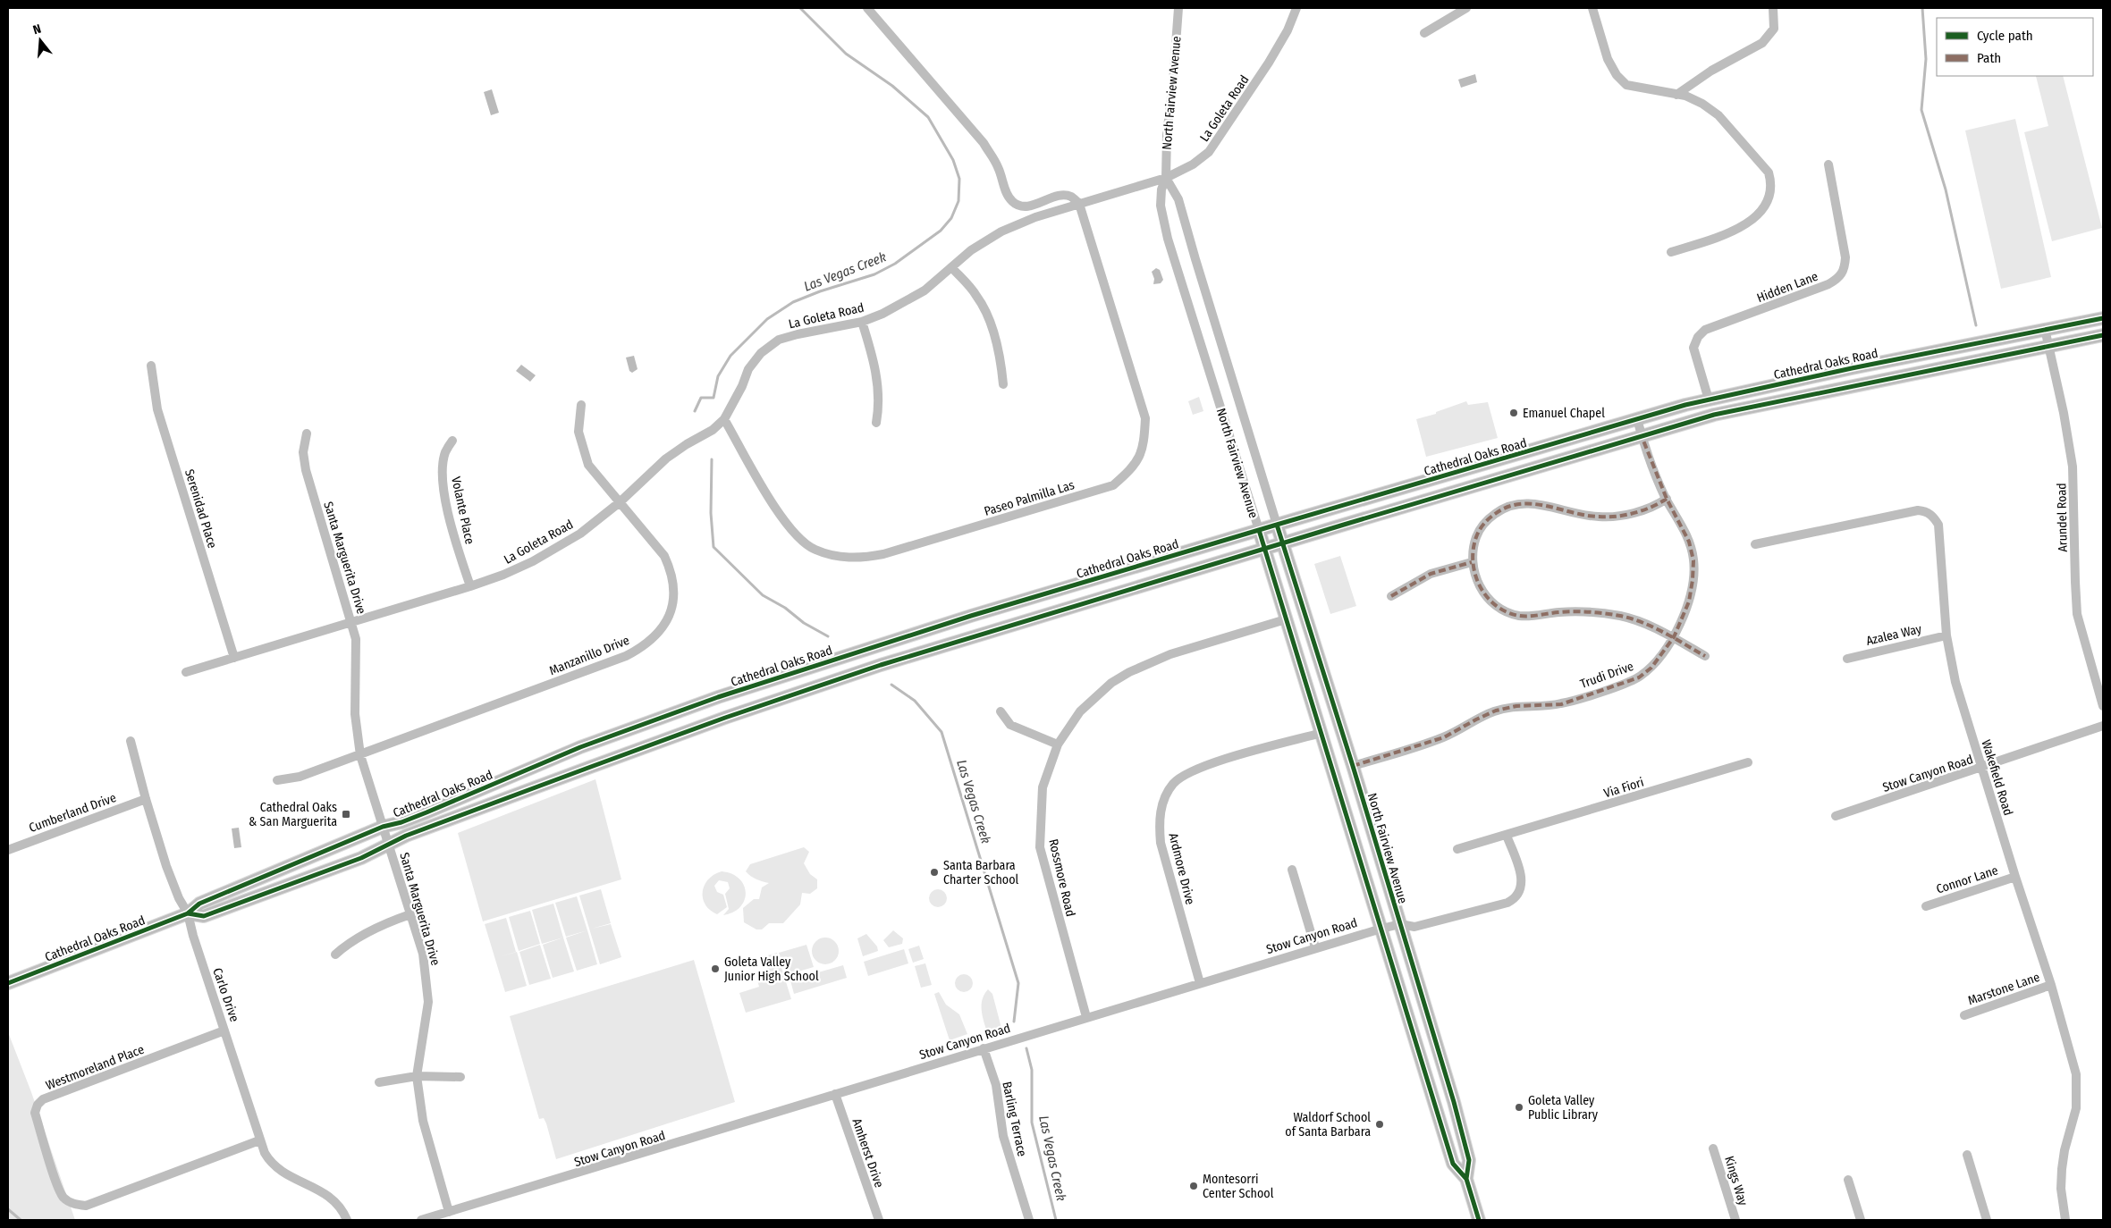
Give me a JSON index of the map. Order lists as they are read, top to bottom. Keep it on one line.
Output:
{"streets":{"main road":["North Fairview Avenue","Cathedral Oaks Road"],"street":["La Goleta Road","Hidden Lane","Paseo Palmilla Las","Serenidad Place","Volante Place","Arundel Road","Santa Marguerita Drive","Azalea Way","Manzanillo Drive","Trudi Drive","Stow Canyon Road","Wakefield Road","Via Fiori","Cumberland Drive","Ardmore Drive","Rossmore Road","Connor Lane","Marstone Lane","Carlo Drive","Westmoreland Place","Barling Terrace","Amherst Drive","Kings Way"]},"crossings":[["North Fairview Avenue","La Goleta Road"],["North Fairview Avenue","Cathedral Oaks Road"],["North Fairview Avenue","Trudi Drive"],["North Fairview Avenue","Stow Canyon Road"],["North Fairview Avenue","Ardmore Drive"],["North Fairview Avenue","Rossmore Road"],["La Goleta Road","Paseo Palmilla Las"],["La Goleta Road","Serenidad Place"],["La Goleta Road","Volante Place"],["La Goleta Road","Santa Marguerita Drive"],["La Goleta Road","Manzanillo Drive"],["Hidden Lane","Cathedral Oaks Road"],["Cathedral Oaks Road","Arundel Road"],["Cathedral Oaks Road","Santa Marguerita Drive"],["Cathedral Oaks Road","Trudi Drive"],["Cathedral Oaks Road","Carlo Drive"],["Santa Marguerita Drive","Manzanillo Drive"],["Santa Marguerita Drive","Stow Canyon Road"],["Azalea Way","Wakefield Road"],["Stow Canyon Road","Wakefield Road"],["Stow Canyon Road","Via Fiori"],["Stow Canyon Road","Ardmore Drive"],["Stow Canyon Road","Rossmore Road"],["Stow Canyon Road","Barling Terrace"],["Stow Canyon Road","Amherst Drive"],["Wakefield Road","Connor Lane"],["Wakefield Road","Marstone Lane"],["Cumberland Drive","Carlo Drive"],["Carlo Drive","Westmoreland Place"]],"water":["Las Vegas Creek"],"places":{"other":["Emanuel Chapel","Santa Barbara Charter School","Goleta Valley Junior High School","Goleta Valley Public Library","Waldorf School of Santa Barbara","Montesorri Center School"],"transit":["Cathedral Oaks & San Marguerita"]},"legend":["Cycle path","Path"],"north":"top"}
